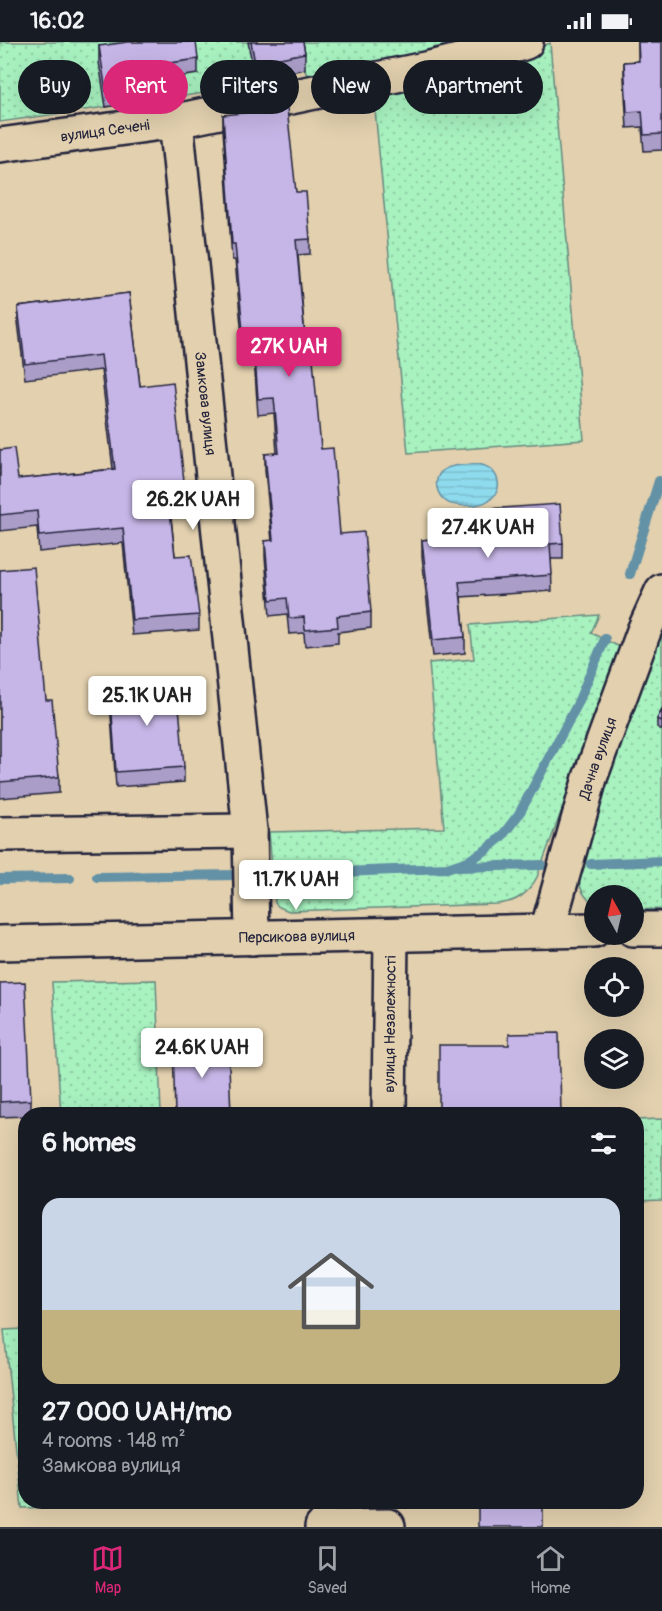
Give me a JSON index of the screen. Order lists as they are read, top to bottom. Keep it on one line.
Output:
{"streets":{"street":["вулиця Сечені","Замкова вулиця","Дачна вулиця","Персикова вулиця","вулиця Незалежності"]},"crossings":[["вулиця Сечені","Замкова вулиця"],["Замкова вулиця","Персикова вулиця"],["Дачна вулиця","Персикова вулиця"],["Персикова вулиця","вулиця Незалежності"]],"north":"top","page":{"status":"16:02","chip":["Buy","Rent","Filters","New","Apartment"],"price":["27K UAH","26.2K UAH","27.4K UAH","25.1K UAH","11.7K UAH","24.6K UAH"],"heading":"6 homes","list":[{"name":"27 000 UAH/mo","note":"4 rooms · 148 m² · Замкова вулиця"}],"tabs":["Map","Saved","Home"]}}
